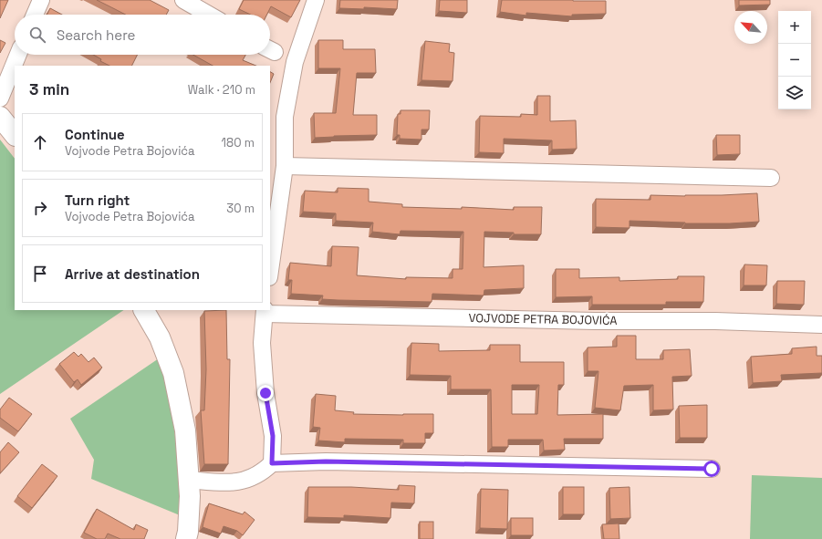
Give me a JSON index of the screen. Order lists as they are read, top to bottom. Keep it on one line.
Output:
{"streets":{"street":["VOJVODE PETRA BOJOVIĆA"]},"north":"top left","page":{"map_buttons":["+","−"],"search":"Search here","heading":["3 min","Walk · 210 m"],"list":[["Continue","Vojvode Petra Bojovića","180 m"],["Turn right","Vojvode Petra Bojovića","30 m"],"Arrive at destination"]}}
